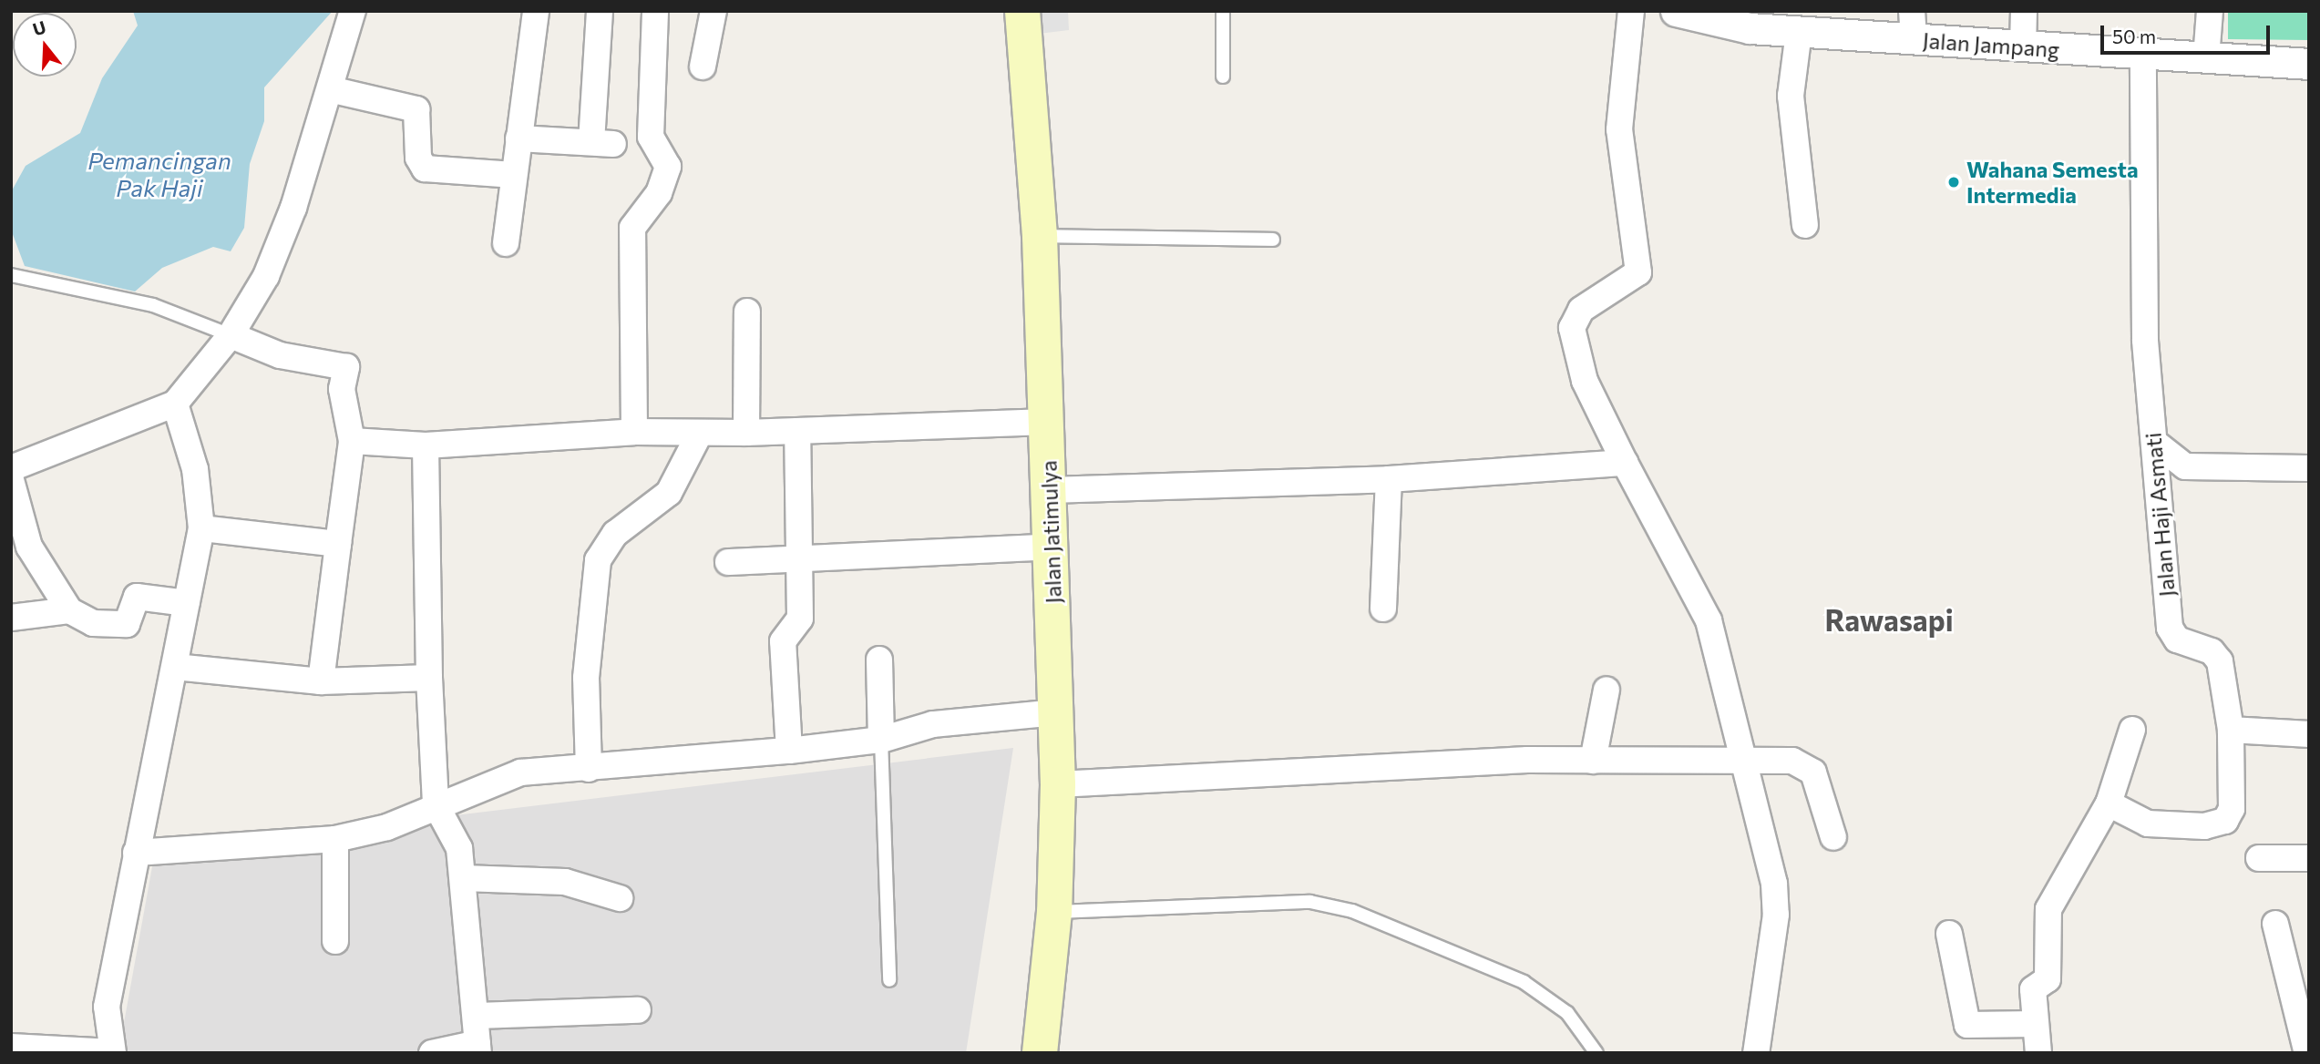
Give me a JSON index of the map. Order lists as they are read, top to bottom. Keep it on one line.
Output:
{"streets":{"main road":["Jalan Jatimulya"],"street":["Jalan Jampang","Jalan Haji Asmati"]},"crossings":[["Jalan Jampang","Jalan Haji Asmati"]],"districts":["Rawasapi"],"water":["Pemancingan Pak Haji"],"places":["Wahana Semesta Intermedia"],"scale_bar":"50 m","north":"top"}
